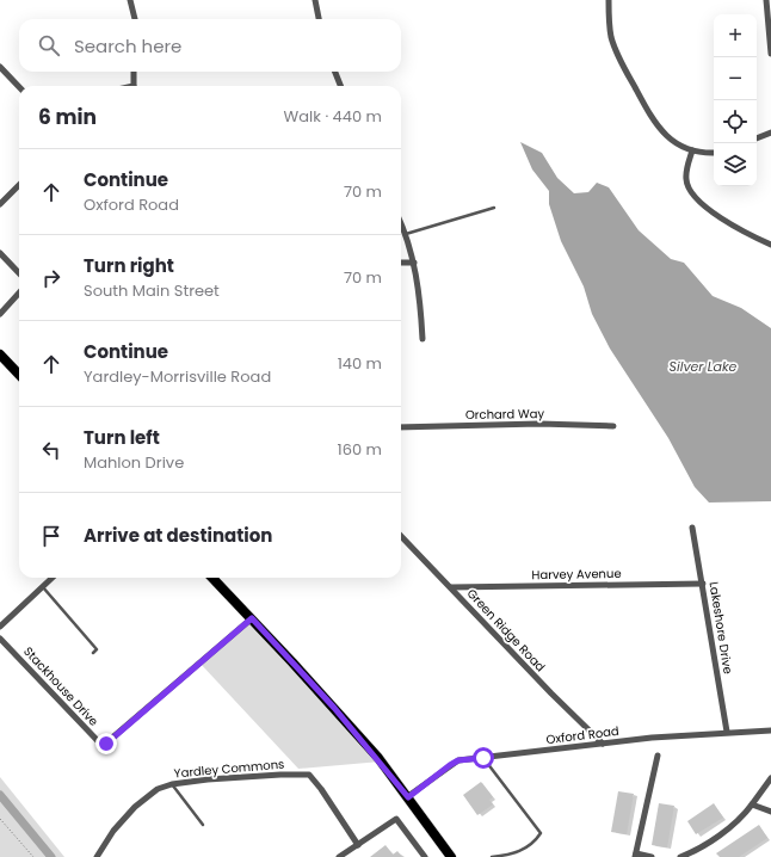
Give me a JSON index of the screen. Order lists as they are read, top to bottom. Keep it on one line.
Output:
{"streets":{"street":["Orchard Way","Harvey Avenue","Lakeshore Drive","Green Ridge Road","Stackhouse Drive","Oxford Road","Yardley Commons"]},"crossings":[["Harvey Avenue","Lakeshore Drive"],["Harvey Avenue","Green Ridge Road"],["Lakeshore Drive","Oxford Road"],["Green Ridge Road","Oxford Road"]],"water":["Silver Lake"],"page":{"map_buttons":["+","−"],"search":"Search here","heading":["6 min","Walk · 440 m"],"list":[["Continue","Oxford Road","70 m"],["Turn right","South Main Street","70 m"],["Continue","Yardley-Morrisville Road","140 m"],["Turn left","Mahlon Drive","160 m"],"Arrive at destination"]}}
